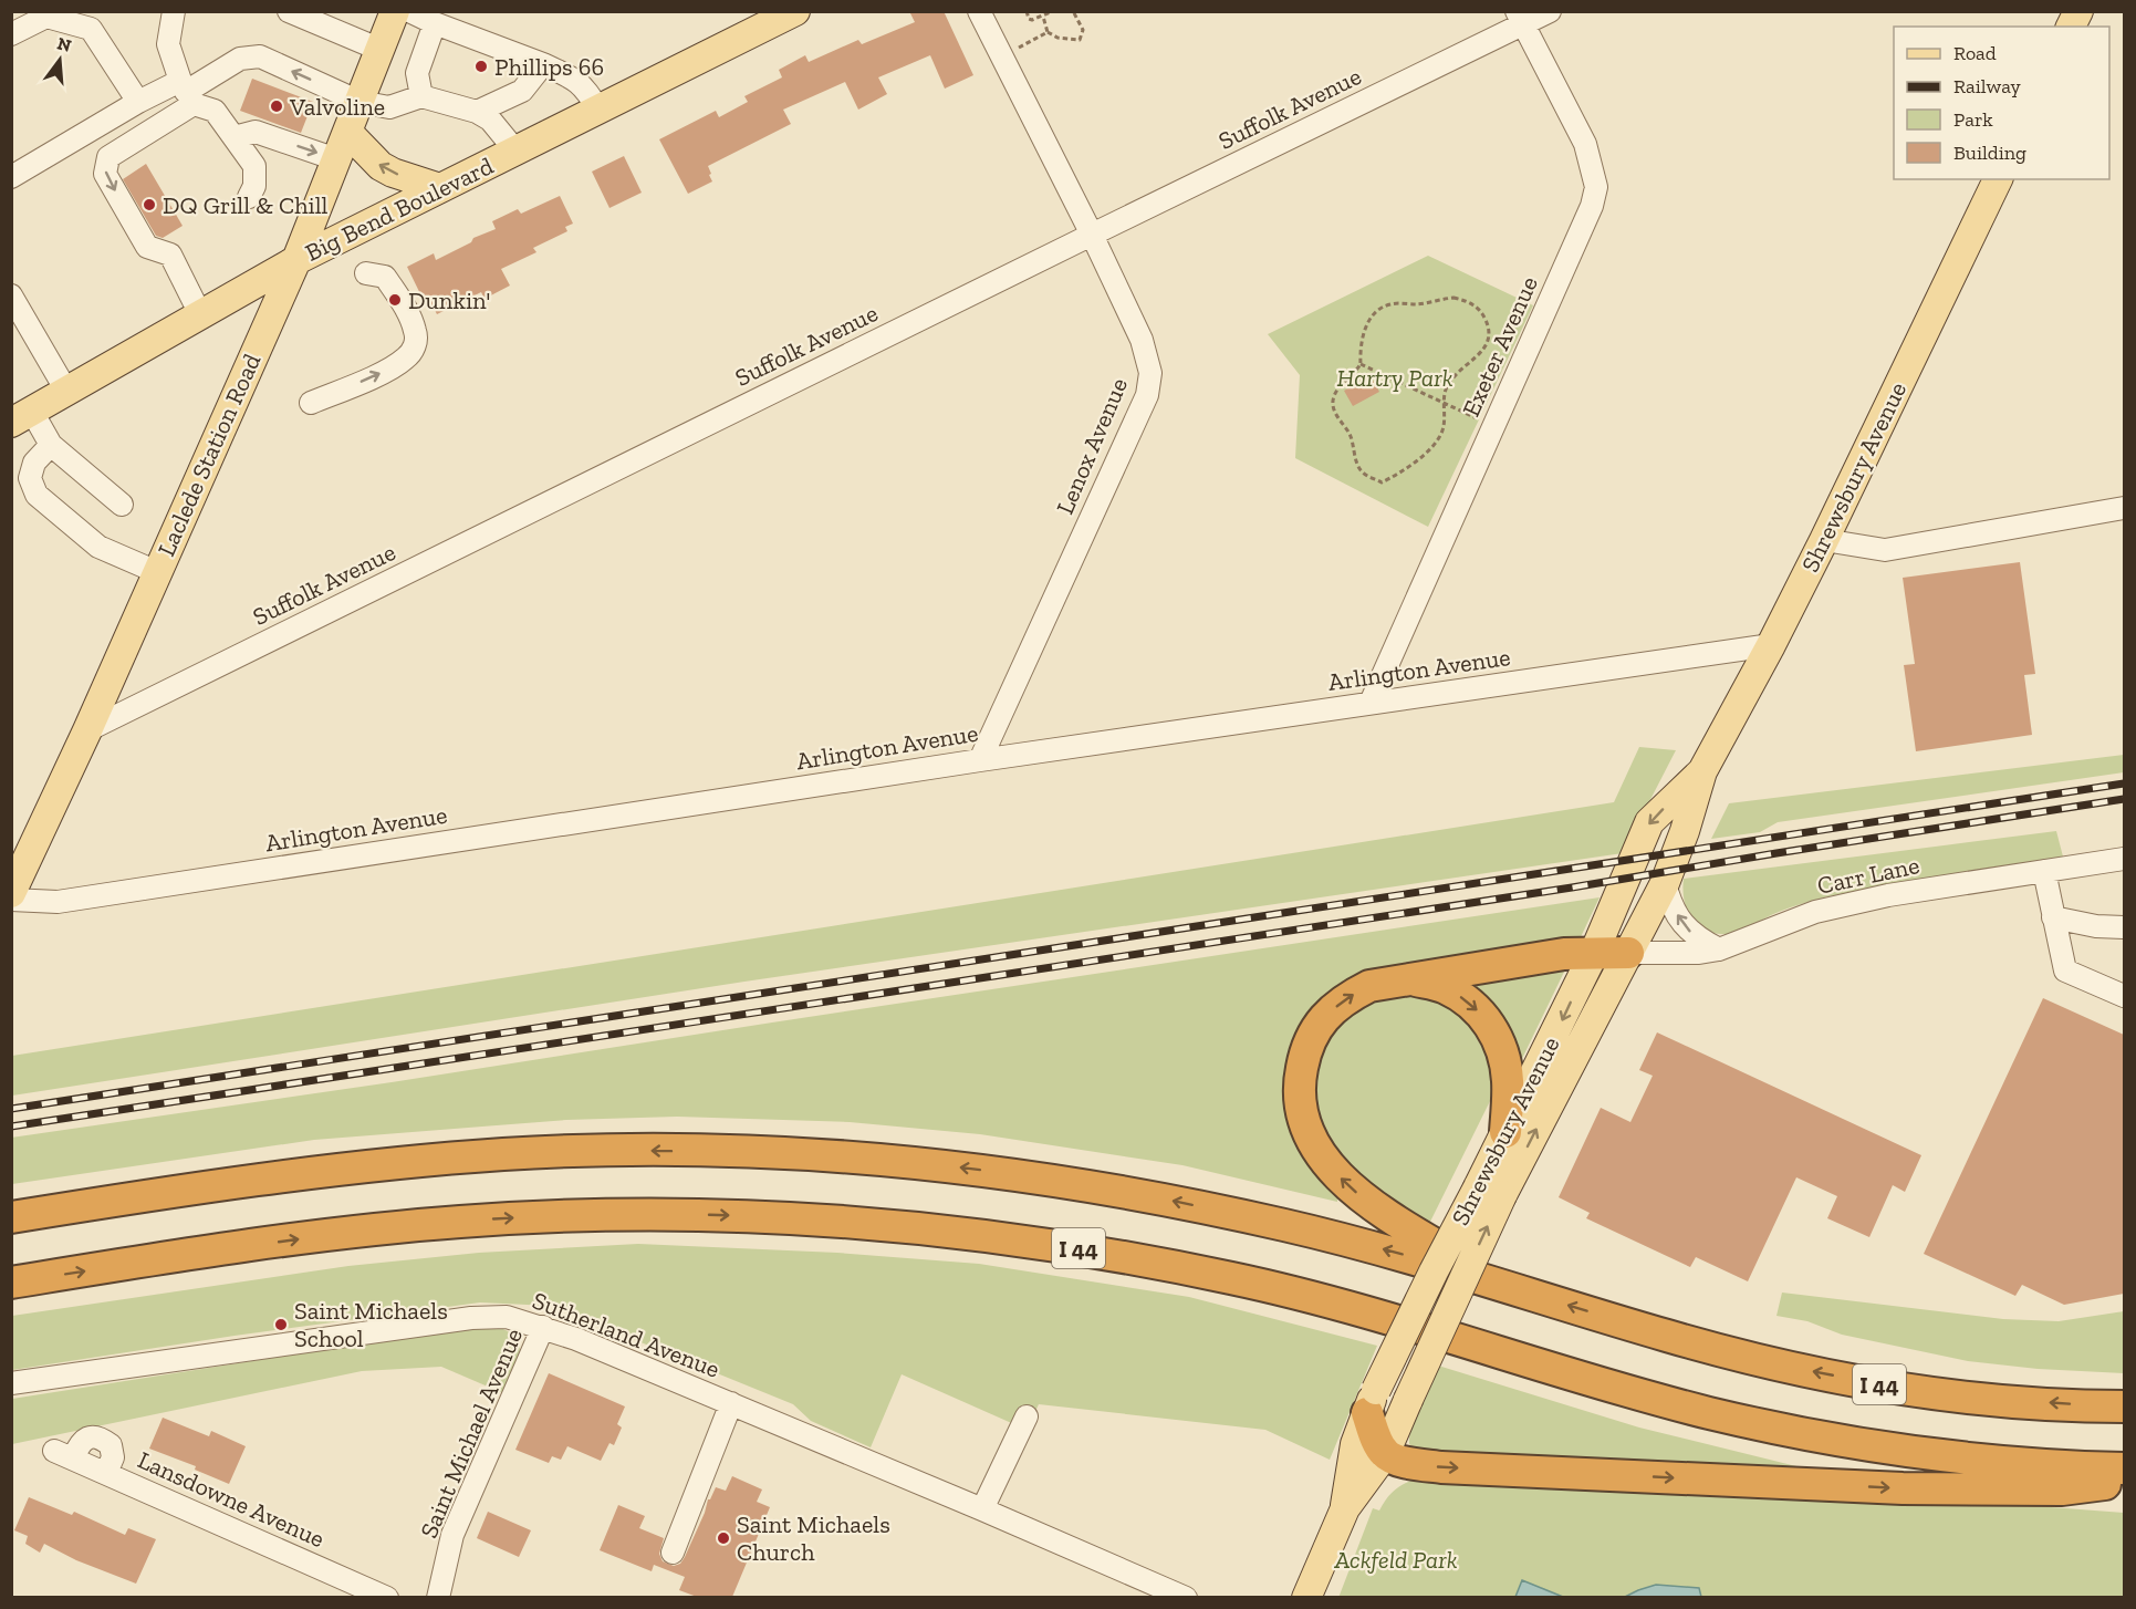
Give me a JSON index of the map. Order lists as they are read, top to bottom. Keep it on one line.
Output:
{"streets":{"highway":["I 44"],"main road":["Big Bend Boulevard","Laclede Station Road","Shrewsbury Avenue"],"street":["Suffolk Avenue","Exeter Avenue","Lenox Avenue","Arlington Avenue","Carr Lane","Sutherland Avenue","Saint Michael Avenue","Lansdowne Avenue"]},"crossings":[["Suffolk Avenue","Exeter Avenue"],["Suffolk Avenue","Lenox Avenue"],["Suffolk Avenue","Laclede Station Road"],["Big Bend Boulevard","Laclede Station Road"],["Exeter Avenue","Arlington Avenue"],["Lenox Avenue","Arlington Avenue"],["Shrewsbury Avenue","Arlington Avenue"],["Shrewsbury Avenue","Carr Lane"],["Sutherland Avenue","Saint Michael Avenue"]],"parks":["Hartry Park","Ackfeld Park"],"places":["Phillips 66","Valvoline","DQ Grill & Chill","Dunkin'","Saint Michaels School","Saint Michaels Church"],"legend":["Road","Railway","Park","Building"],"north":"top"}
